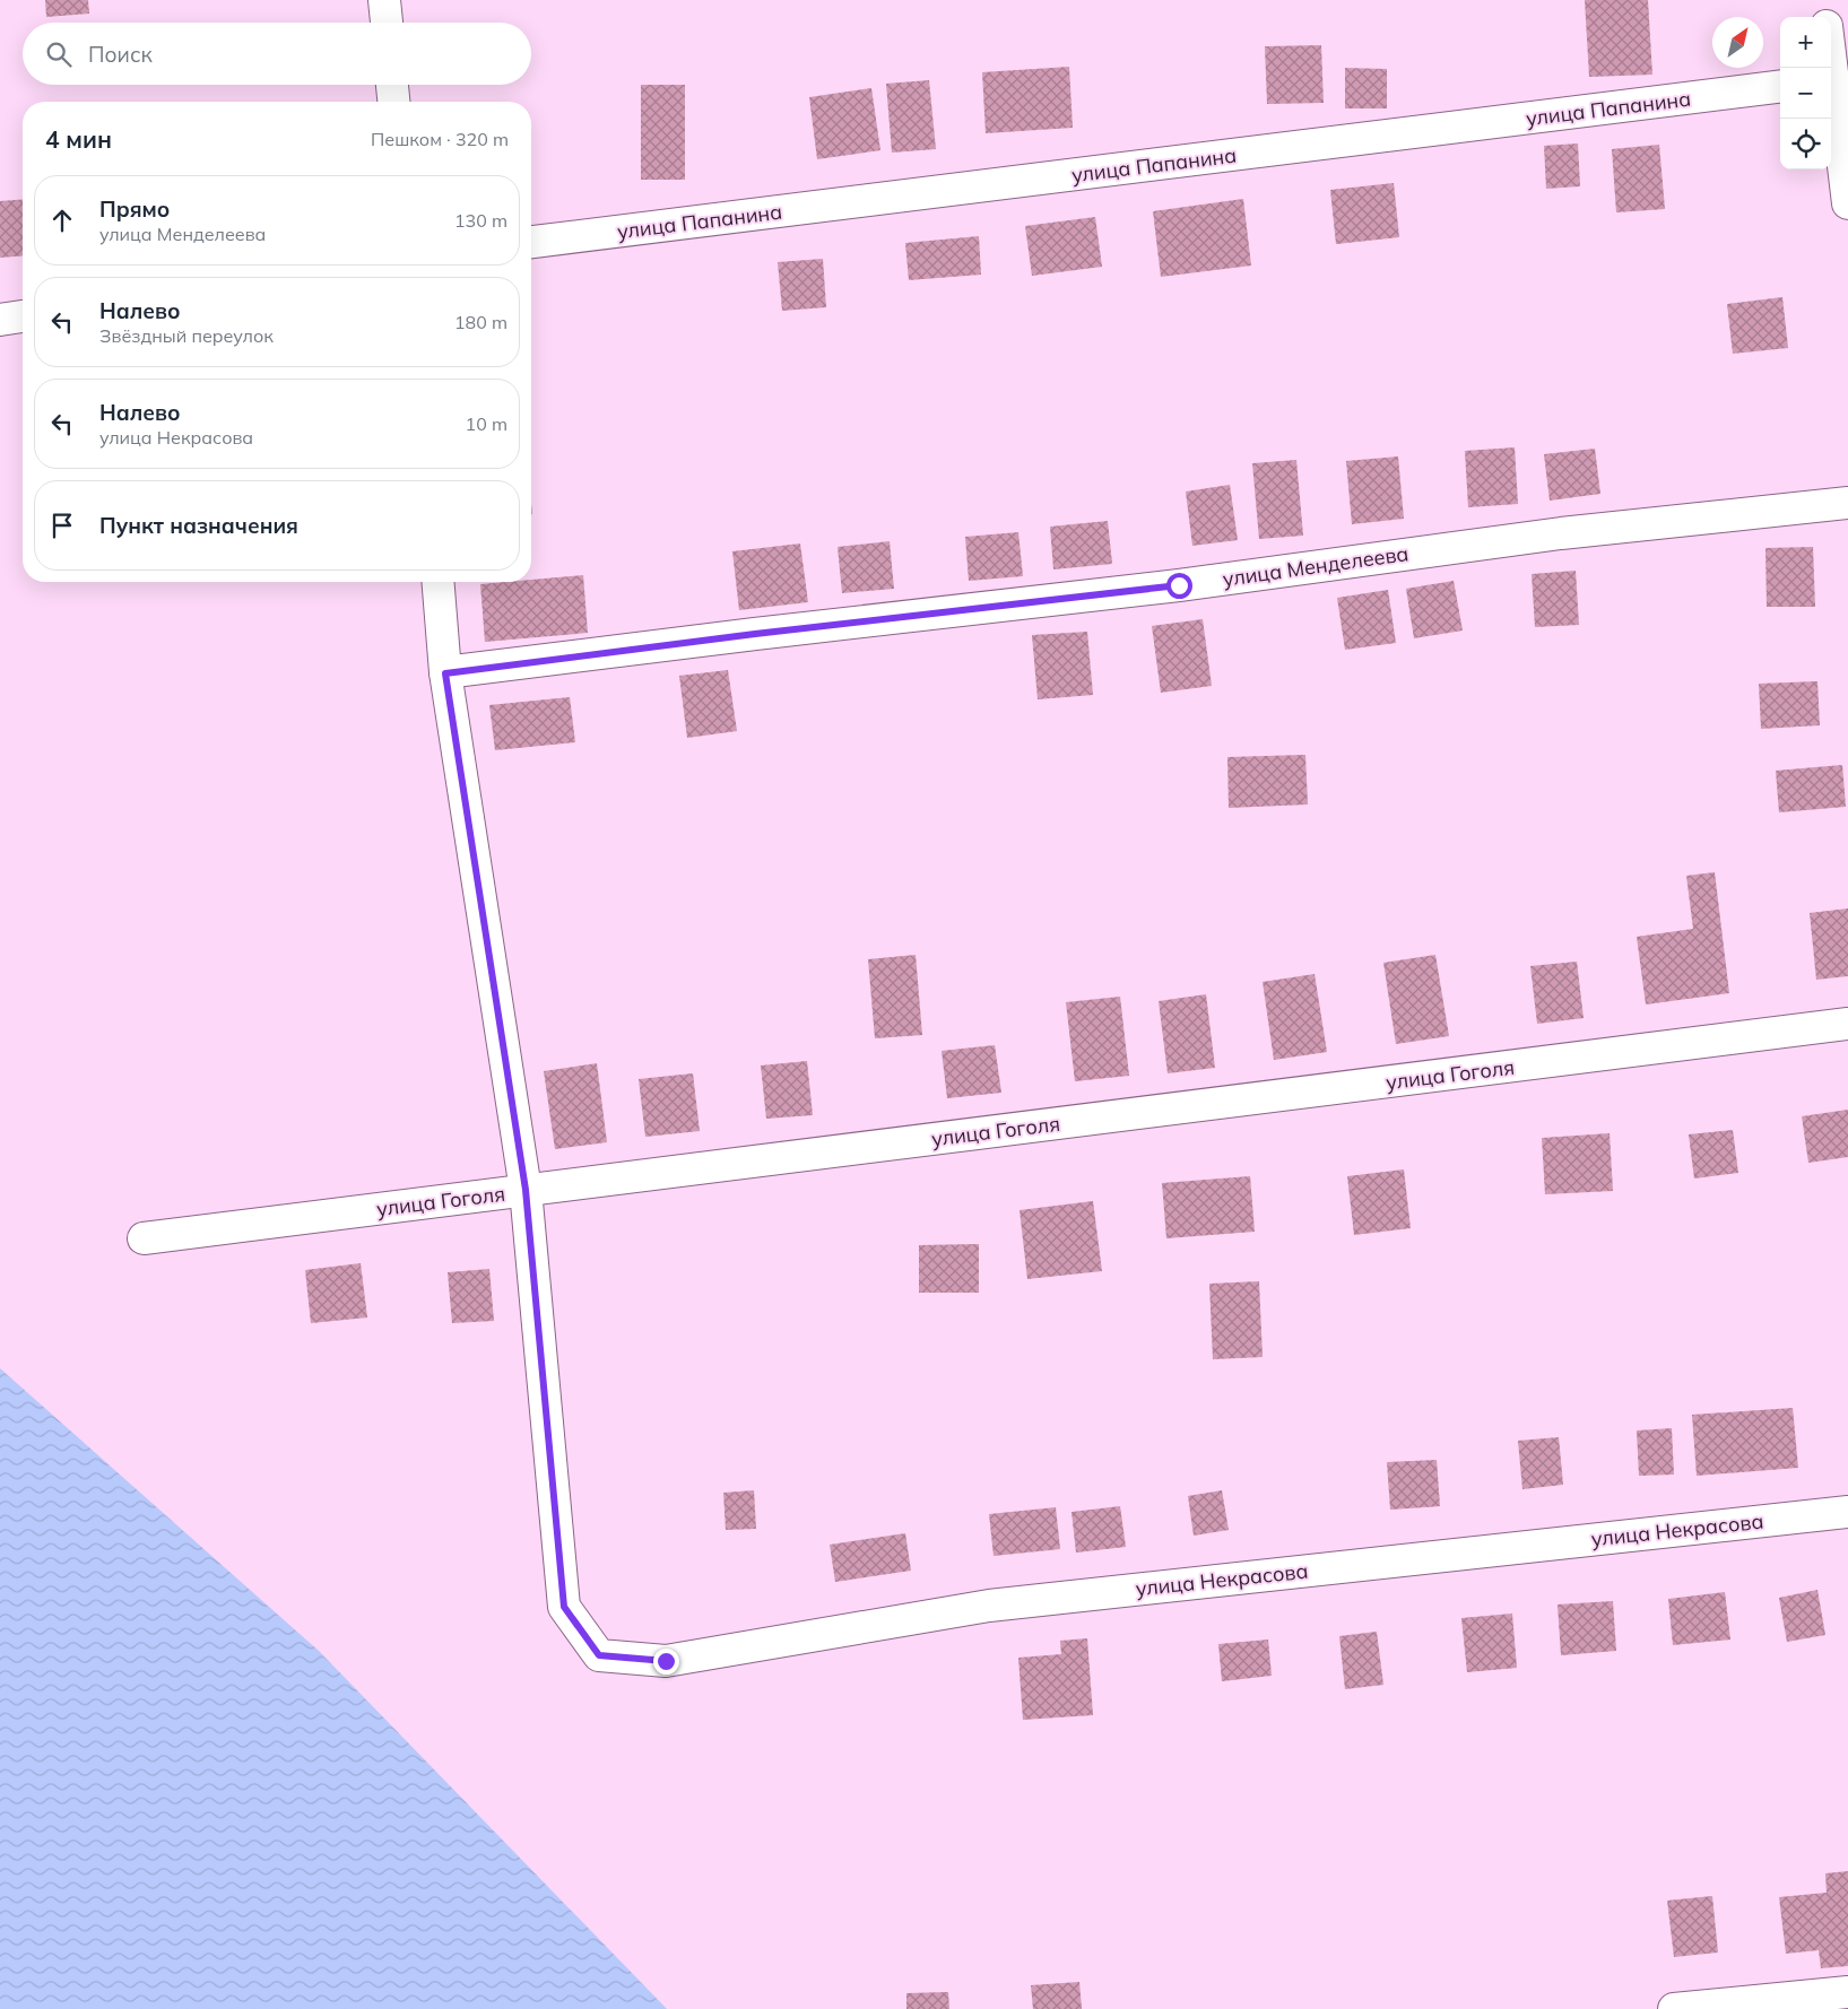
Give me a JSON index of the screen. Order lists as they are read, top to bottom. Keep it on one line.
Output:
{"streets":{"street":["улица Папанина","улица Менделеева","улица Гоголя","улица Некрасова"]},"crossings":[["улица Гоголя","улица Некрасова"]],"north":"top right","page":{"map_buttons":["+","−"],"search":"Поиск","heading":["4 мин","Пешком · 320 m"],"list":[["Прямо","улица Менделеева","130 m"],["Налево","Звёздный переулок","180 m"],["Налево","улица Некрасова","10 m"],"Пункт назначения"]}}
